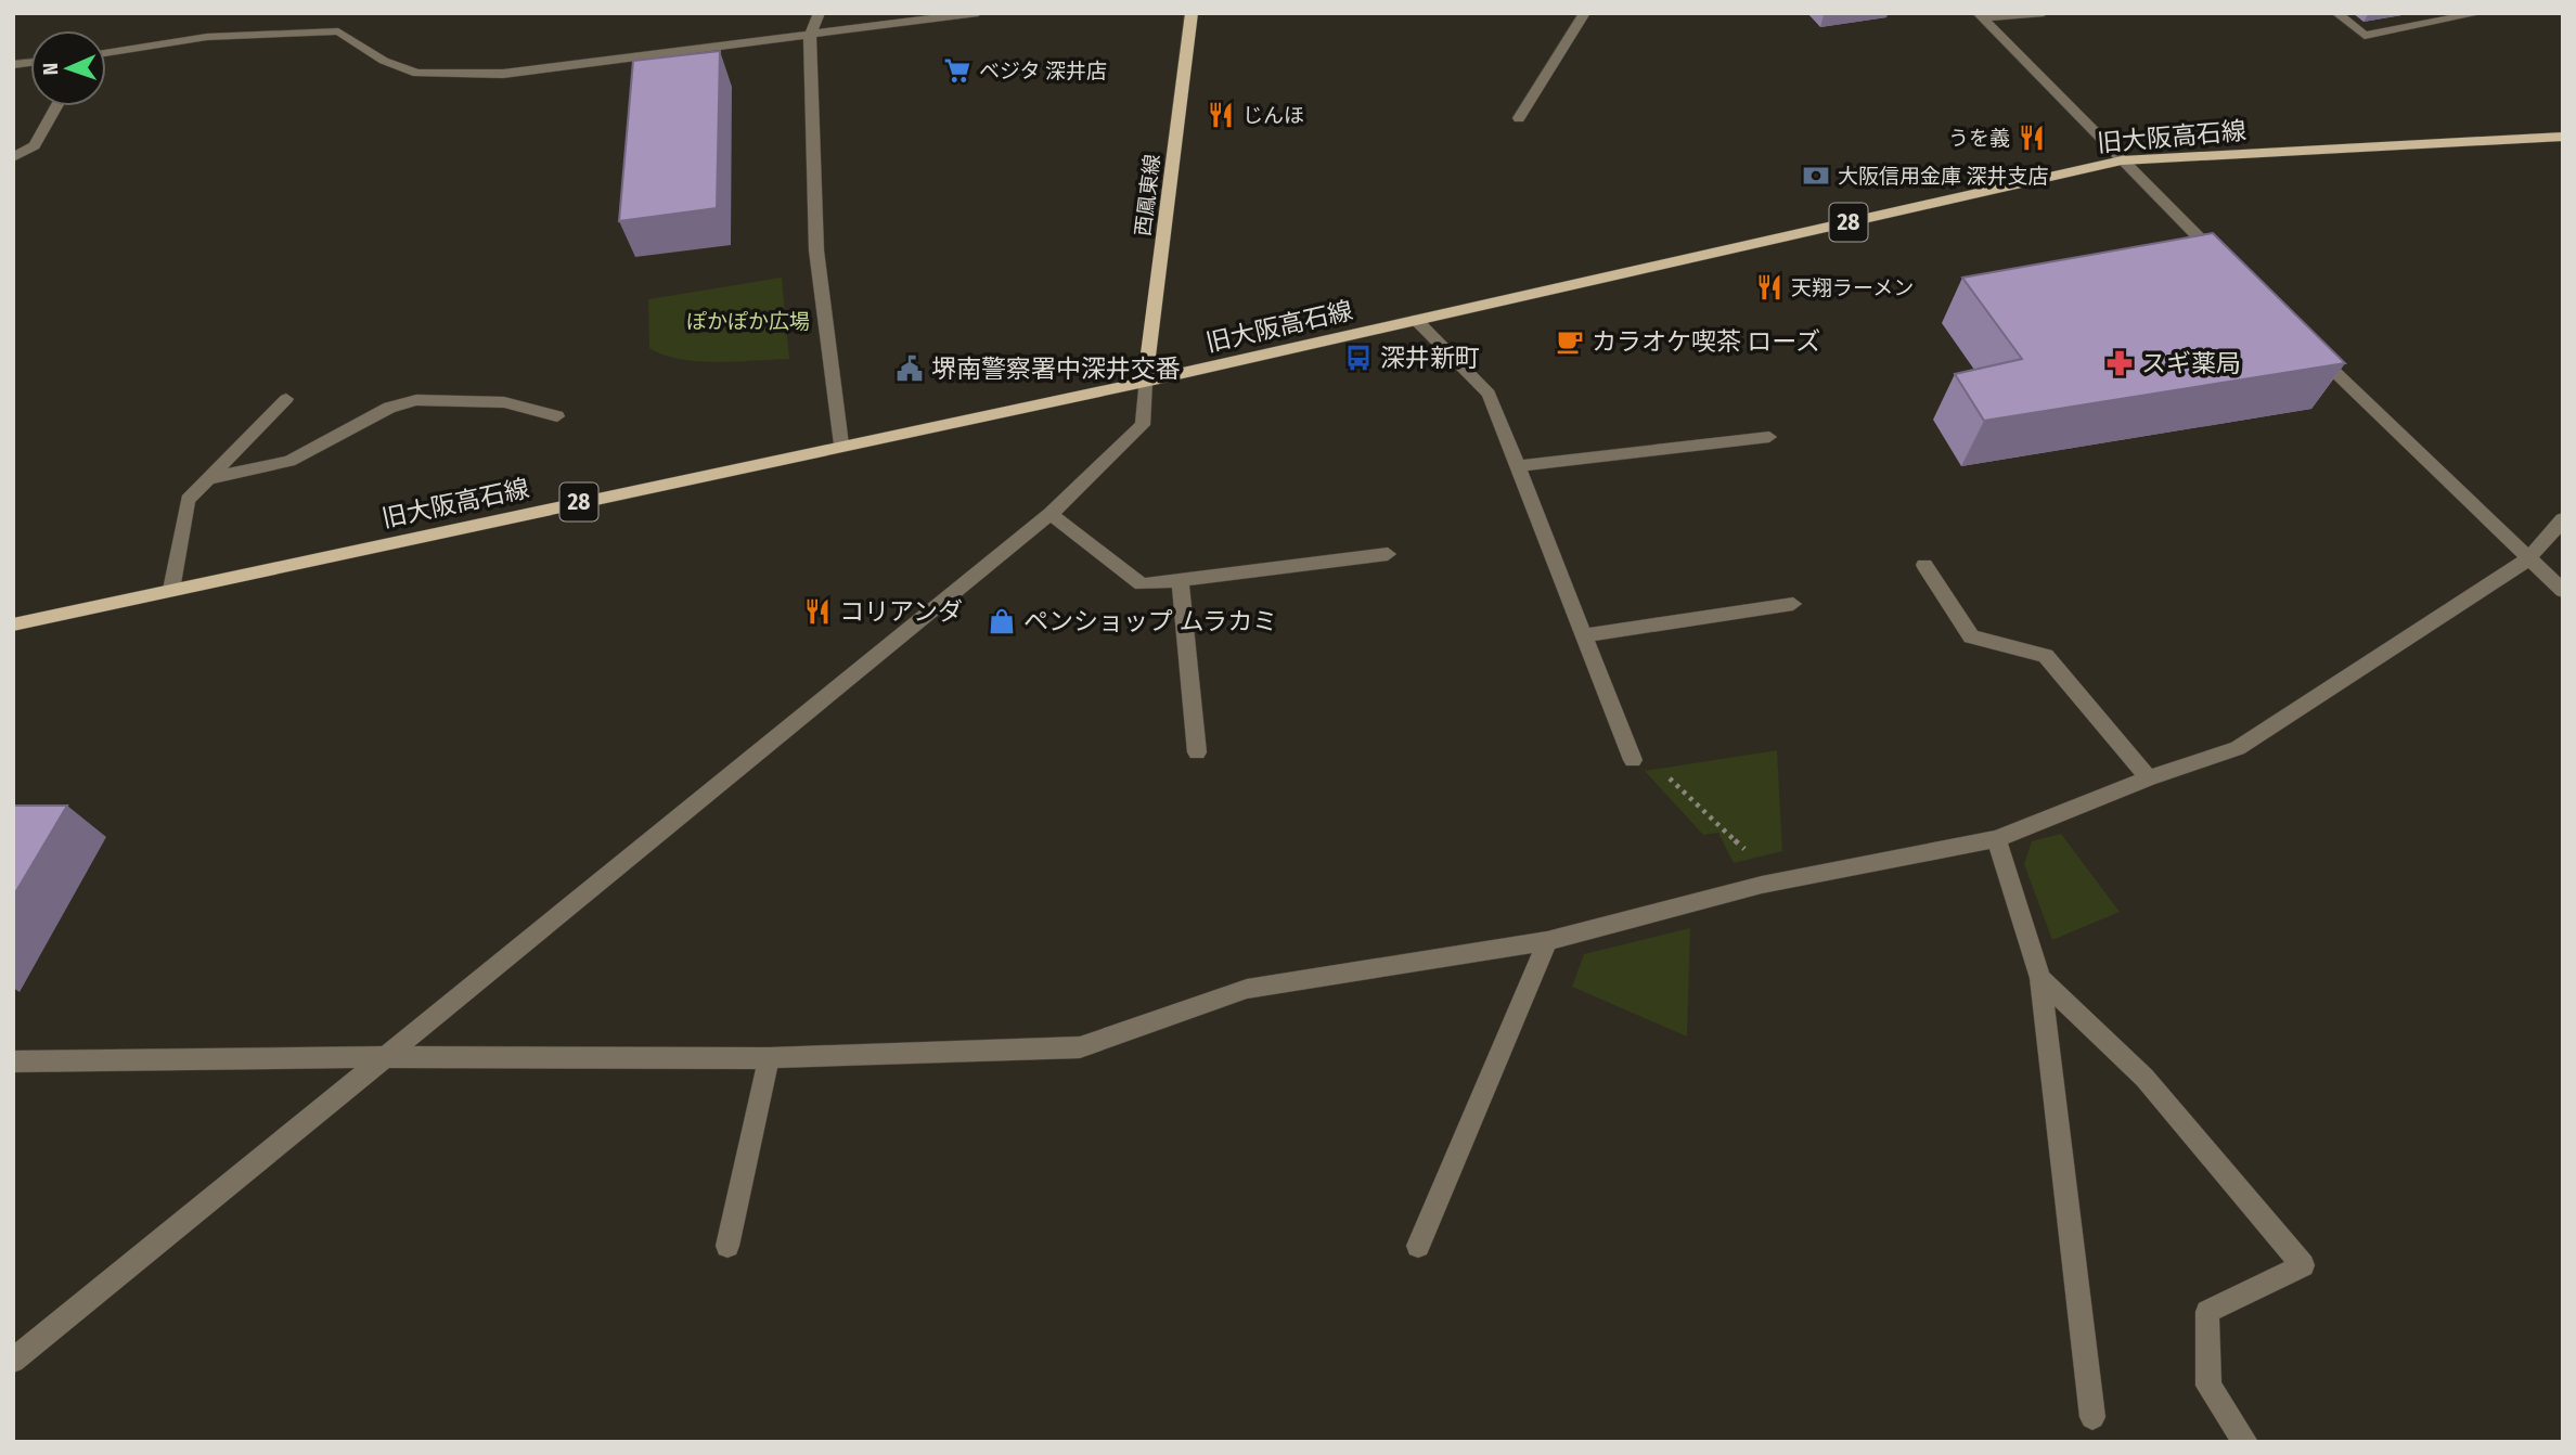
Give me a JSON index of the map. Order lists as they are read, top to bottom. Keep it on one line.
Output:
{"streets":{"main road":["旧大阪高石線","西鳳東線","28"]},"crossings":[["旧大阪高石線","西鳳東線"]],"parks":["ぽかぽか広場"],"places":{"supermarket":["ベジタ 深井店"],"restaurant":["じんほ","うを義","天翔ラーメン","コリアンダ"],"bank":["大阪信用金庫 深井支店"],"cafe":["カラオケ喫茶 ローズ"],"bus stop":["深井新町"],"pharmacy":["スギ薬局"],"public building":["堺南警察署中深井交番"],"shop":["ペンショップ ムラカミ"]},"north":"left"}
